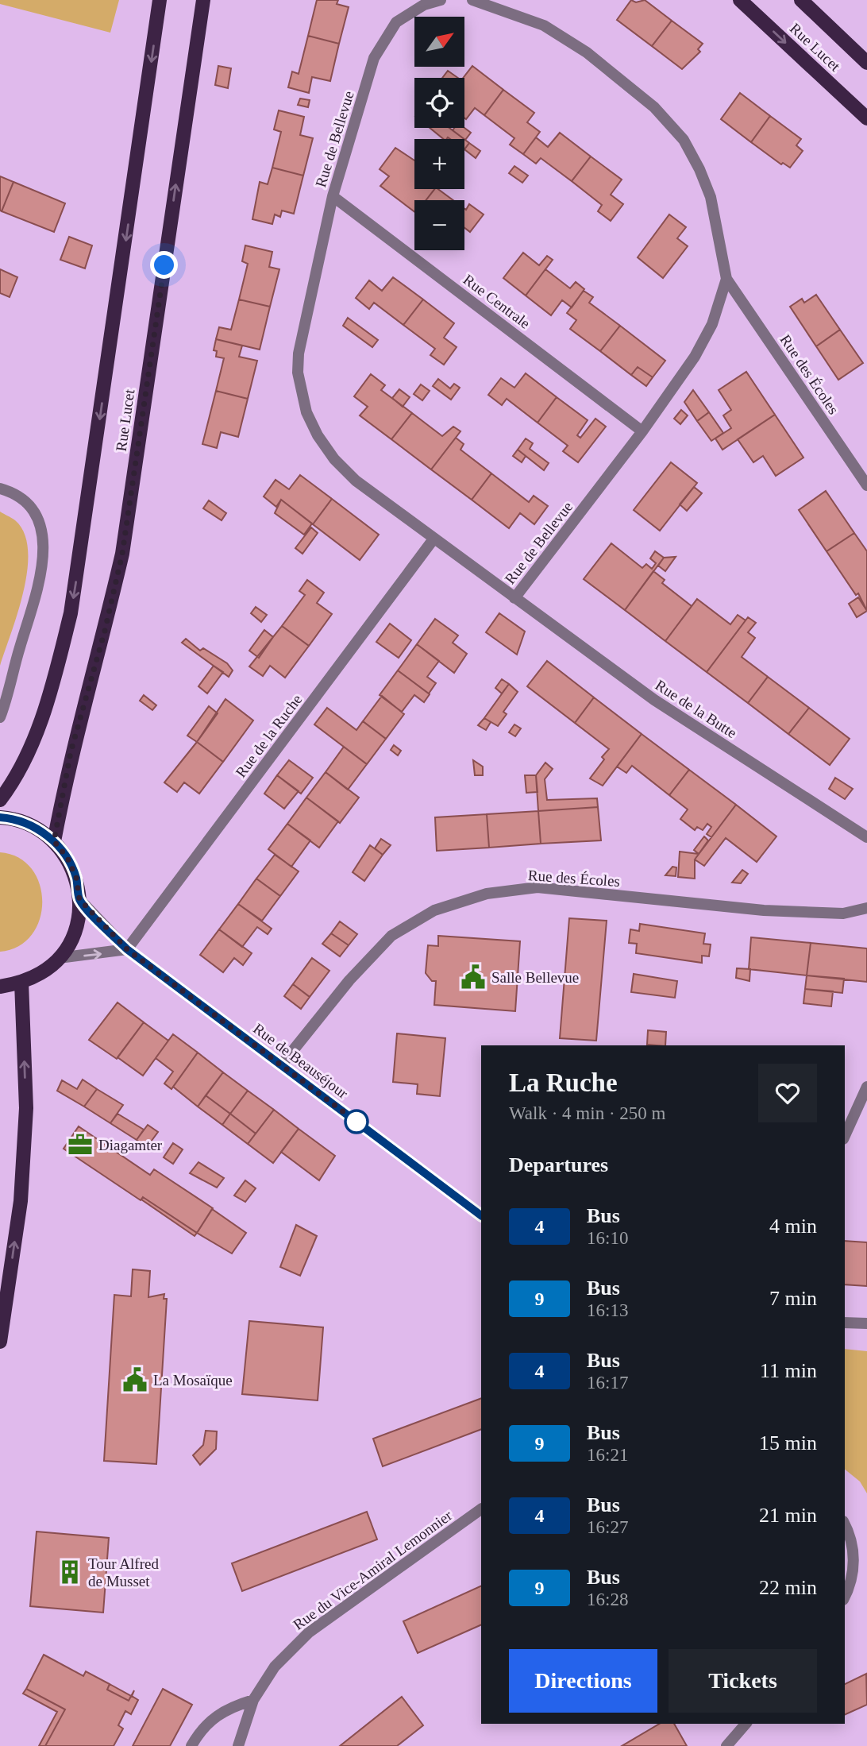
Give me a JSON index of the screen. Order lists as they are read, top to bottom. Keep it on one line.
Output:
{"streets":{"main road":["Rue Lucet"],"street":["Rue de Bellevue","Rue Centrale","Rue des Écoles","Rue de la Butte","Rue de la Ruche","Rue de Beauséjour","Rue du Vice-Amiral Lemonnier"]},"crossings":[["Rue de Bellevue","Rue Centrale"],["Rue de Bellevue","Rue des Écoles"],["Rue de Bellevue","Rue de la Butte"],["Rue de Bellevue","Rue de la Ruche"],["Rue des Écoles","Rue de Beauséjour"],["Rue de la Ruche","Rue de Beauséjour"]],"places":{"public building":["Salle Bellevue","La Mosaïque"],"office":["Diagamter"],"building":["Tour Alfred de Musset"]},"lines":["bus line 4"],"north":"top right","page":{"map_buttons":["+","−"],"heading":[["La Ruche","Walk · 4 min · 250 m"],"Departures"],"list":[{"mark":"4","name":"Bus","note":"16:10","value":"4 min"},{"mark":"9","name":"Bus","note":"16:13","value":"7 min"},{"mark":"4","name":"Bus","note":"16:17","value":"11 min"},{"mark":"9","name":"Bus","note":"16:21","value":"15 min"},{"mark":"4","name":"Bus","note":"16:27","value":"21 min"},{"mark":"9","name":"Bus","note":"16:28","value":"22 min"}],"buttons":["Directions","Tickets"]}}
